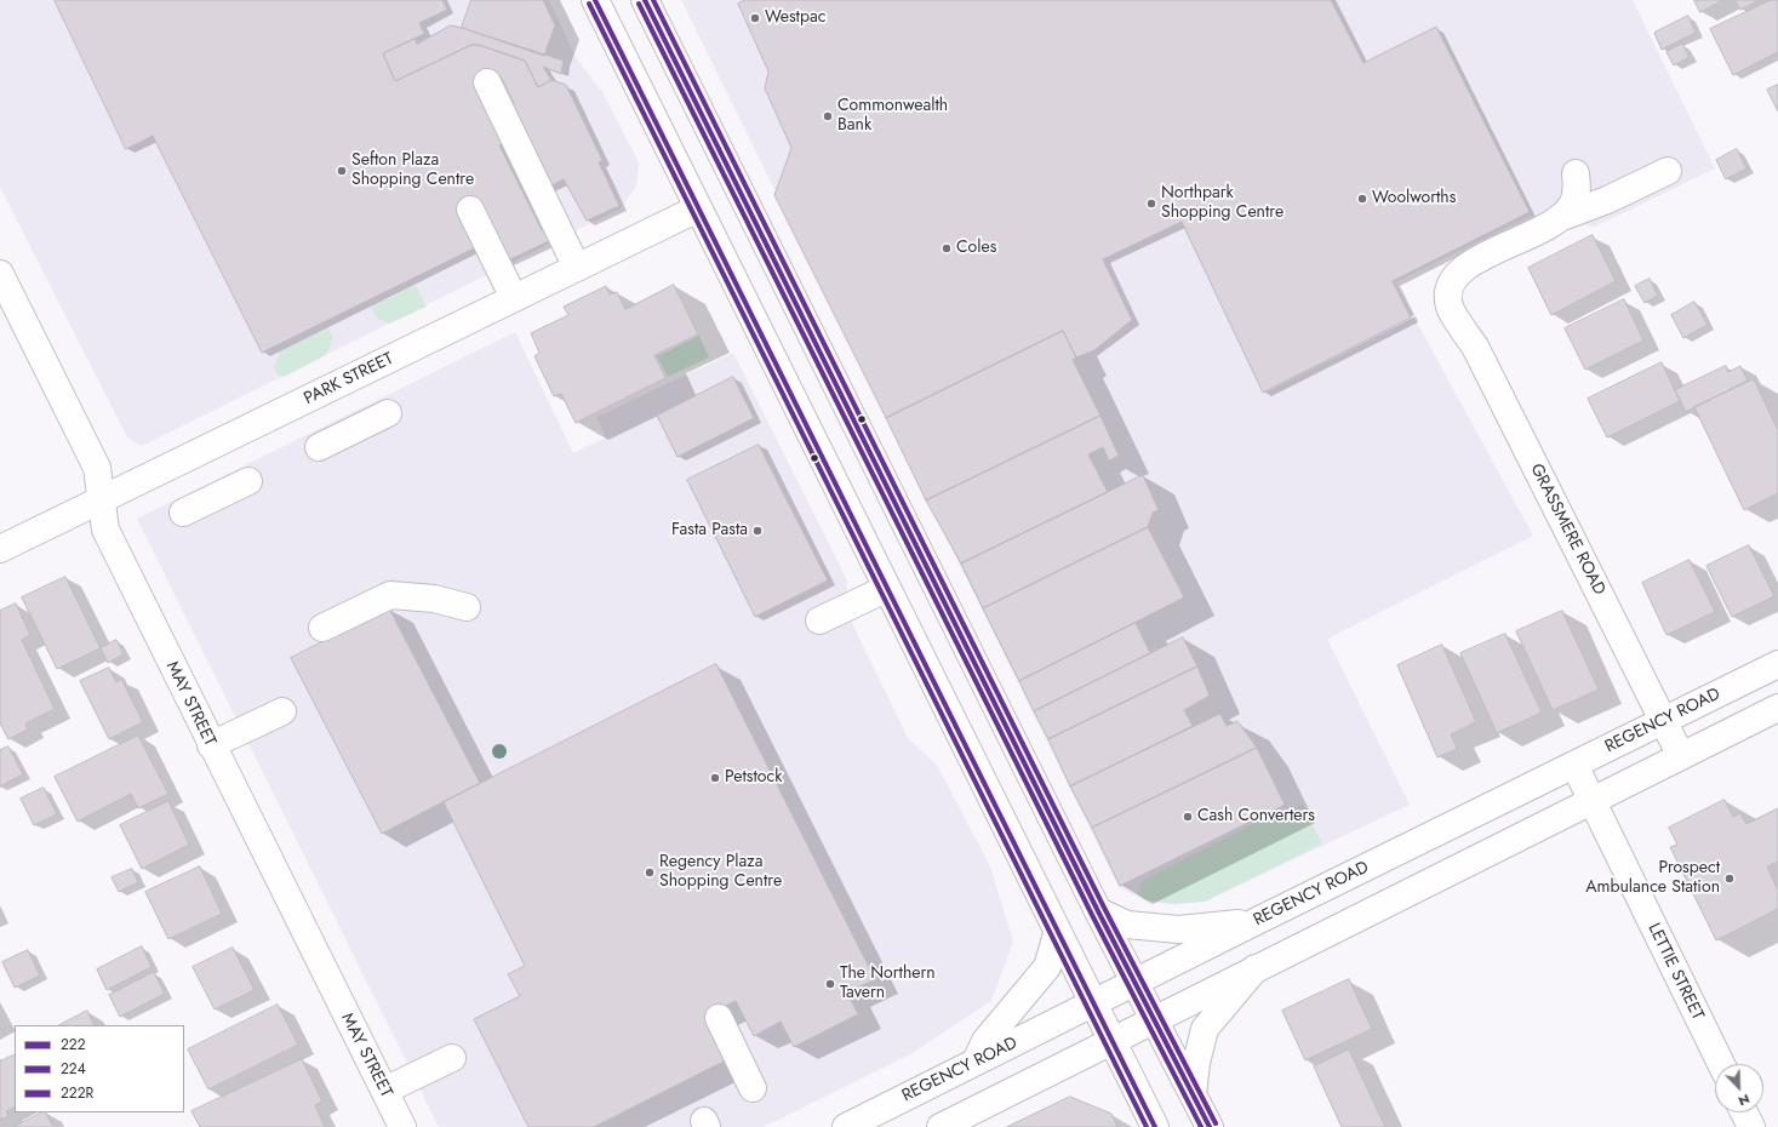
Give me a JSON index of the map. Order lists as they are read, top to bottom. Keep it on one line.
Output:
{"streets":{"main road":["PARK STREET","GRASSMERE ROAD","MAY STREET","REGENCY ROAD","LETTIE STREET"]},"crossings":[["PARK STREET","MAY STREET"],["GRASSMERE ROAD","REGENCY ROAD"],["REGENCY ROAD","LETTIE STREET"]],"places":["Westpac","Commonwealth Bank","Sefton Plaza Shopping Centre","Woolworths","Northpark Shopping Centre","Coles","Fasta Pasta","Petstock","Cash Converters","Regency Plaza Shopping Centre","Prospect Ambulance Station","The Northern Tavern"],"lines":["transit line 222","transit line 222R","transit line 224"],"legend":["222","224","222R"],"north":"bottom right"}
